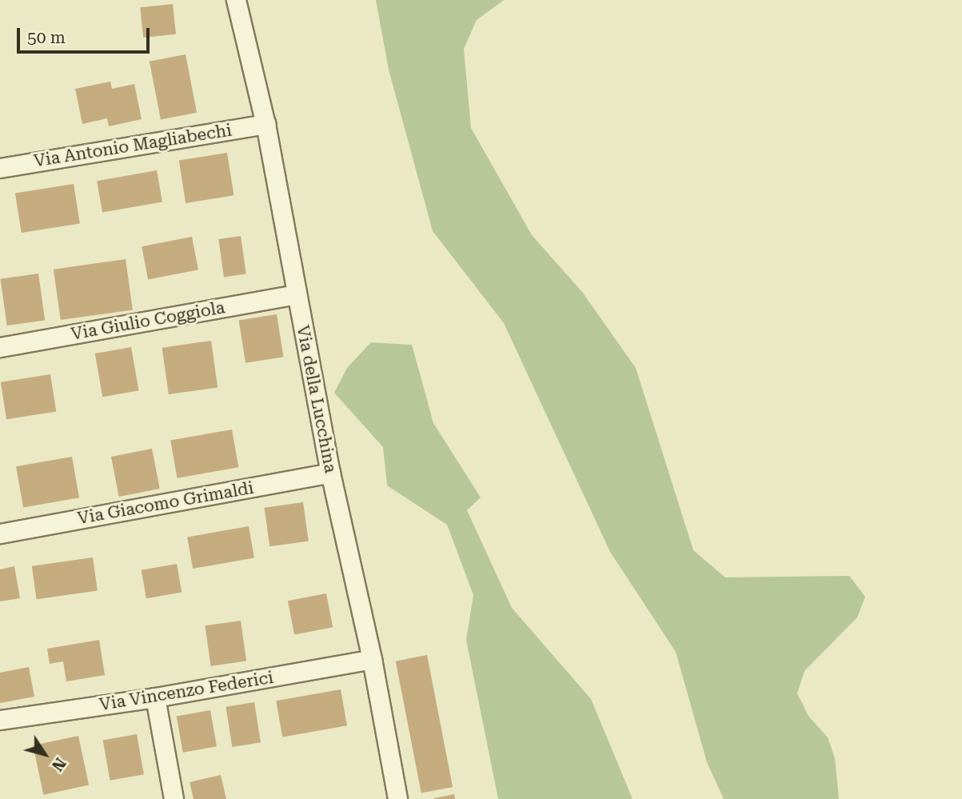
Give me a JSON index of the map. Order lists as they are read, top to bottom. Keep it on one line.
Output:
{"streets":{"street":["Via Antonio Magliabechi","Via Giulio Coggiola","Via della Lucchina","Via Giacomo Grimaldi","Via Vincenzo Federici"]},"crossings":[["Via Antonio Magliabechi","Via della Lucchina"],["Via Giulio Coggiola","Via della Lucchina"],["Via della Lucchina","Via Giacomo Grimaldi"],["Via della Lucchina","Via Vincenzo Federici"]],"scale_bar":"50 m","north":"bottom right"}
